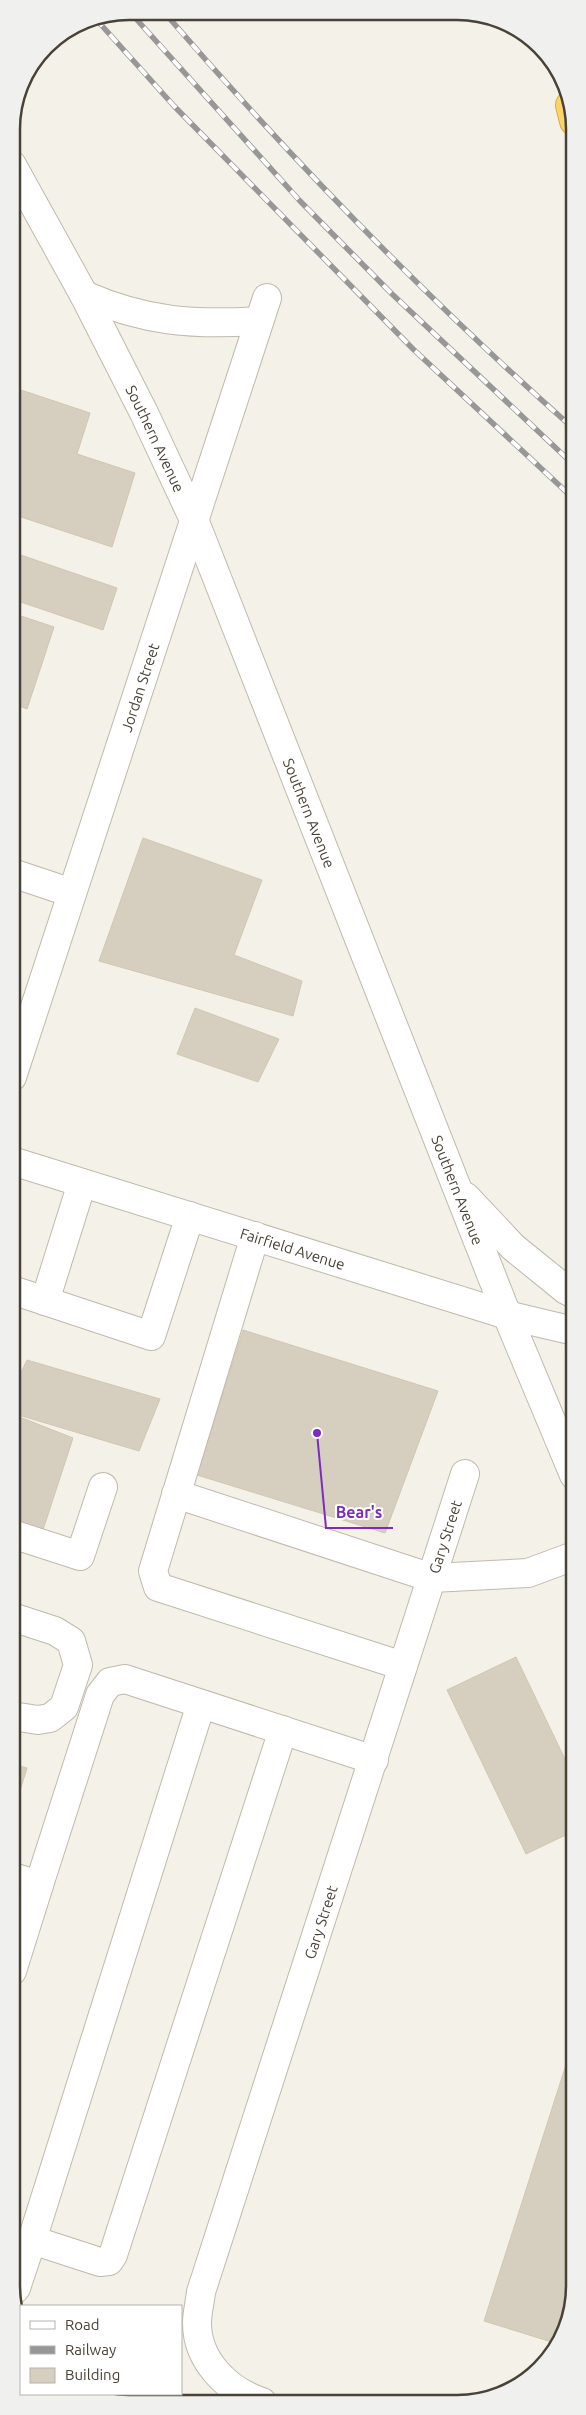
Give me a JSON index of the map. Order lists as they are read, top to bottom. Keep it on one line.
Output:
{"streets":{"street":["Southern Avenue","Jordan Street","Fairfield Avenue","Gary Street"]},"crossings":[["Southern Avenue","Jordan Street"],["Southern Avenue","Fairfield Avenue"]],"places":["Bear's"],"legend":["Road","Railway","Building"]}
